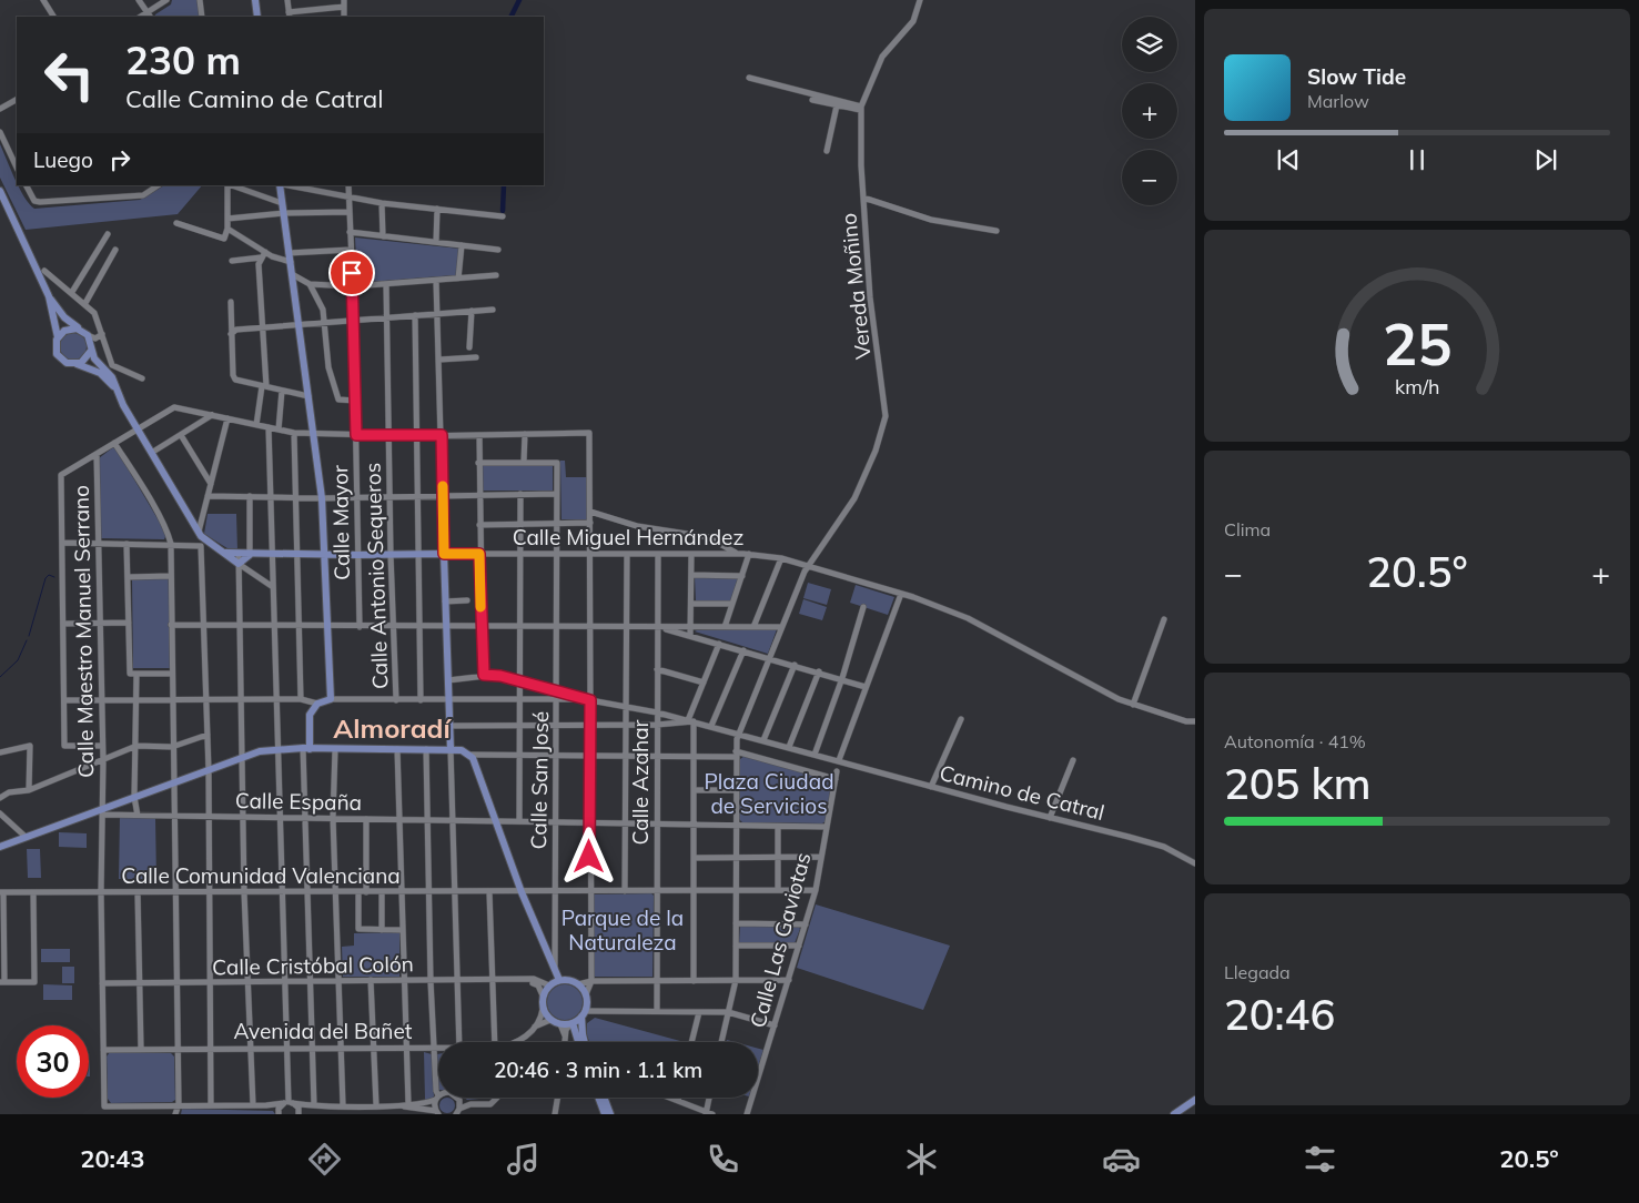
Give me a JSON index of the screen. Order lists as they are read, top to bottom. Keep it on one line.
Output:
{"streets":{"main road":["Calle Miguel Hernández"],"street":["Vereda Moñino","Calle Mayor","Calle Antonio Sequeros","Calle Maestro Manuel Serrano","Calle San José","Calle Azahar","Camino de Catral","Calle España","Calle Comunidad Valenciana","Calle Las Gaviotas","Calle Cristóbal Colón","Avenida del Bañet"]},"crossings":[["Vereda Moñino","Calle Miguel Hernández"],["Vereda Moñino","Camino de Catral"],["Vereda Moñino","Calle España"],["Vereda Moñino","Calle Comunidad Valenciana"],["Calle Mayor","Calle Miguel Hernández"],["Calle Miguel Hernández","Calle Antonio Sequeros"],["Calle Miguel Hernández","Calle San José"],["Calle Miguel Hernández","Calle Azahar"],["Calle Maestro Manuel Serrano","Calle España"],["Calle Maestro Manuel Serrano","Calle Comunidad Valenciana"],["Calle Maestro Manuel Serrano","Calle Cristóbal Colón"],["Calle Maestro Manuel Serrano","Avenida del Bañet"],["Calle San José","Calle España"],["Calle San José","Calle Comunidad Valenciana"],["Calle Azahar","Camino de Catral"],["Calle Azahar","Calle España"],["Calle Azahar","Calle Comunidad Valenciana"],["Calle España","Calle Las Gaviotas"],["Calle Comunidad Valenciana","Calle Las Gaviotas"],["Calle Cristóbal Colón","Avenida del Bañet"]],"districts":["Almoradí"],"parks":["Plaza Ciudad de Servicios","Parque de la Naturaleza"],"page":{"map_buttons":["+","−"],"turn":["230 m","Calle Camino de Catral"],"song":["Slow Tide","Marlow"],"then":"Luego","tile":["Clima",["Autonomía · 41%","205 km"],["Llegada","20:46"]],"heat":["−","20.5°","+"],"limit":"30","trip":"20:46 · 3 min · 1.1 km","tabs":["20:43","20.5°"],"gauge":["25","km/h"]}}
